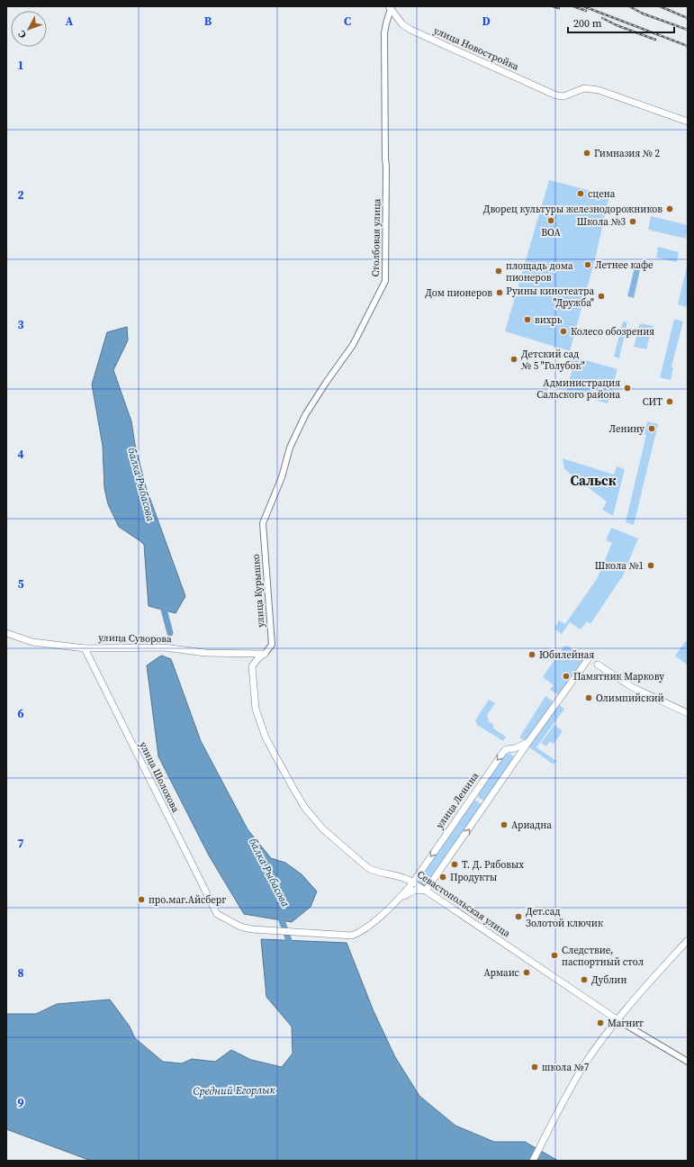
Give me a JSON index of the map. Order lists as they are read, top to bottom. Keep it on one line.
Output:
{"streets":{"main road":["улица Новостройка","улица Суворова","улица Шолохова","улица Ленина","Севастопольская улица"],"street":["Столбовая улица","улица Курышко"]},"crossings":[["улица Новостройка","Столбовая улица"],["Столбовая улица","улица Курышко"],["улица Курышко","улица Суворова"],["улица Курышко","Севастопольская улица"],["улица Суворова","улица Шолохова"],["улица Суворова","Севастопольская улица"],["улица Шолохова","улица Ленина"],["улица Ленина","Севастопольская улица"]],"districts":["Сальск"],"water":["балка Рыбасова","Средний Егорлык"],"places":["Гимназия № 2","сцена","Дворец культуры железнодорожников","ВОА","Школа №3","Летнее кафе","площадь дома пионеров","Дом пионеров","Руины кинотеатра \"Дружба\"","вихрь","Колесо обозрения","Детский сад № 5 \"Голубок\"","Администрация Сальского района","СИТ","Ленину","Школа №1","Юбилейная","Памятник Маркову","Олимпийский","Ариадна","Т. Д. Рябовых","Продукты","про.маг.Айсберг","Дет.сад Золотой ключик","Следствие, паспортный стол","Армаис","Дублин","Магнит","школа №7"],"scale_bar":"200 m","north":"bottom left","grid":{"columns":["A","B","C","D"],"rows":["1","2","3","4","5","6","7","8","9"]}}
